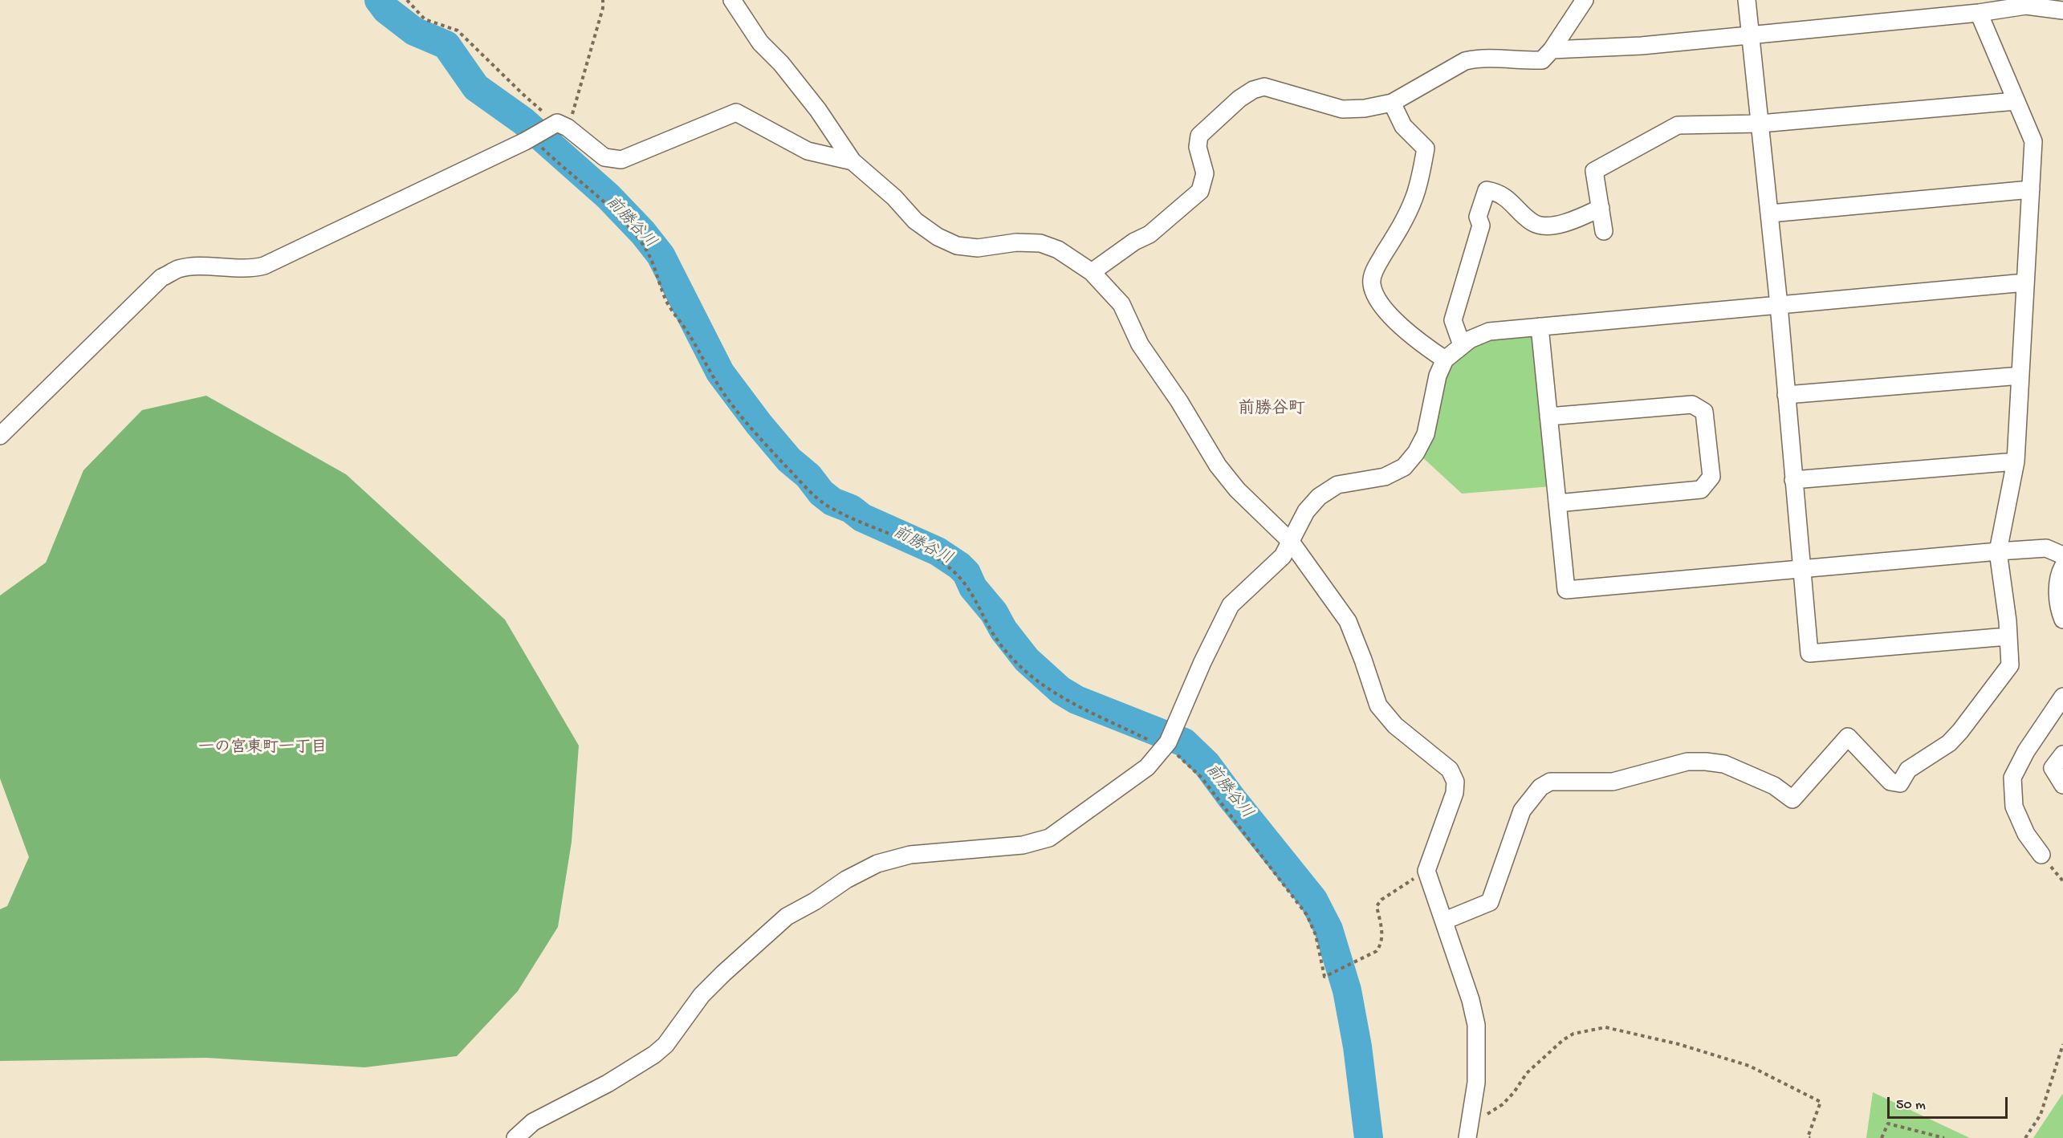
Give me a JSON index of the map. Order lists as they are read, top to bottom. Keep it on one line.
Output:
{"districts":["前勝谷町","一の宮東町一丁目"],"water":["前勝谷川"],"scale_bar":"50 m"}
